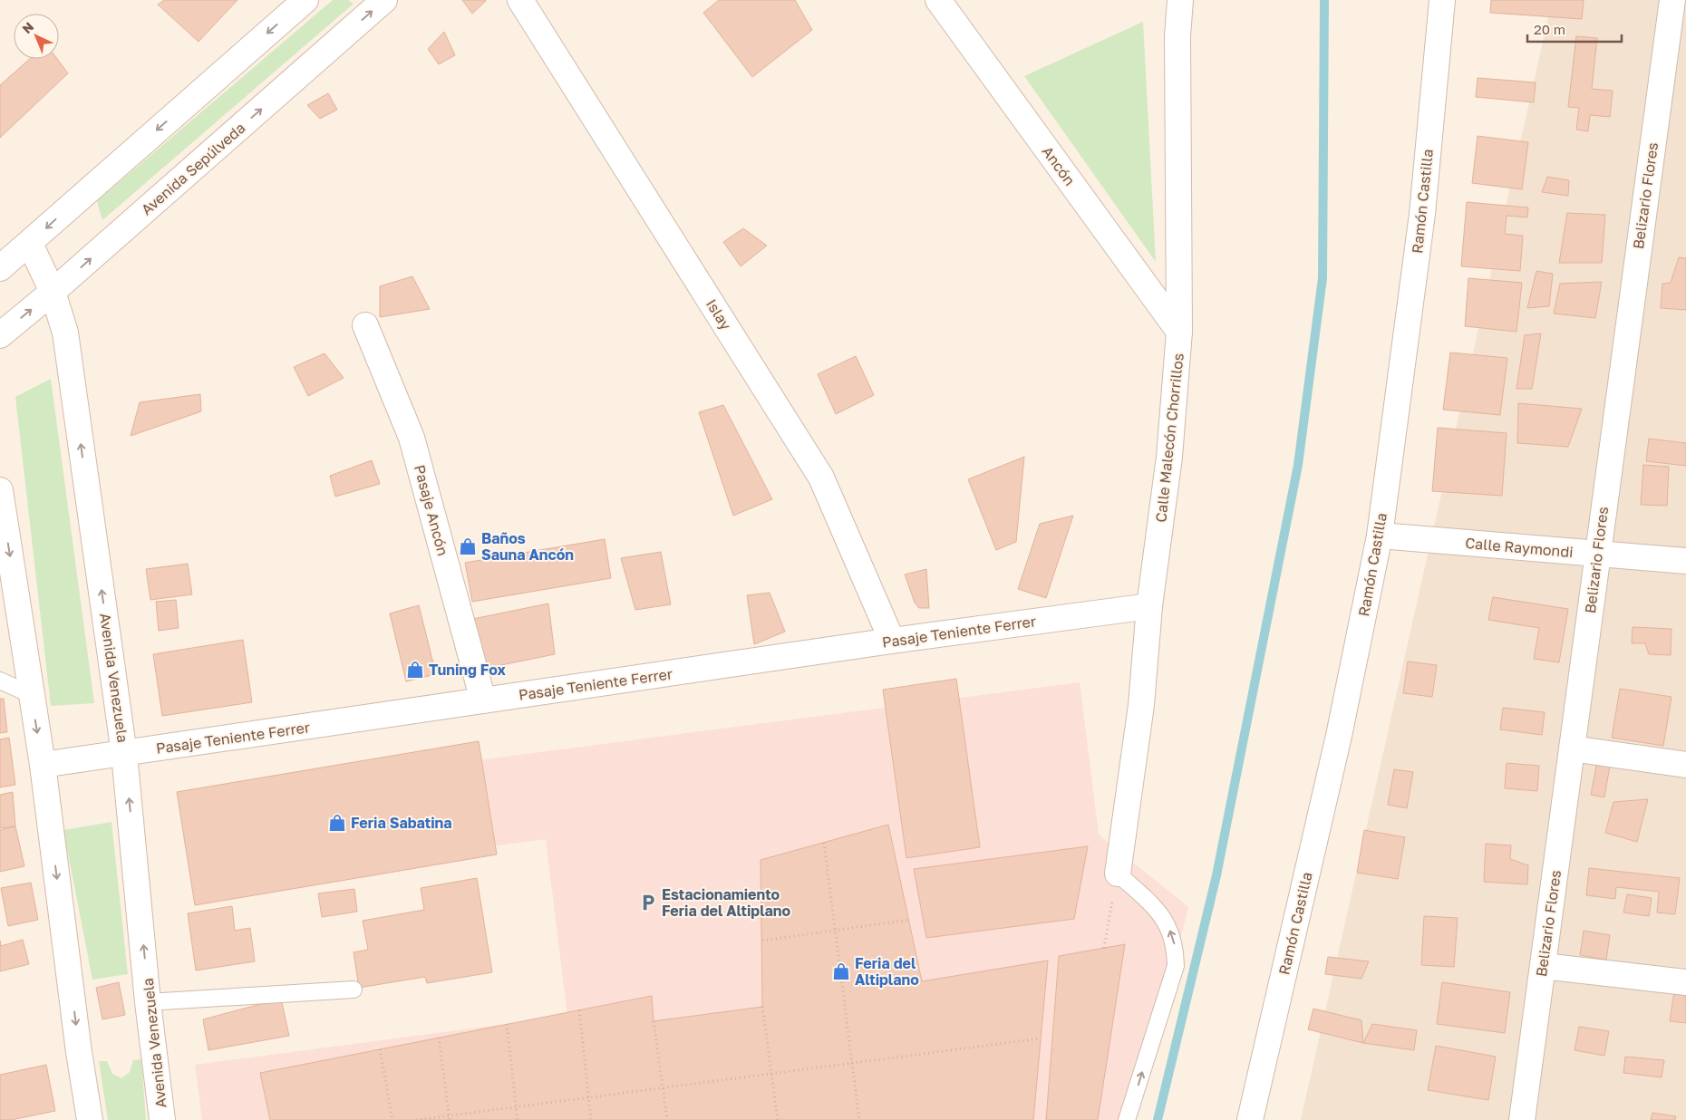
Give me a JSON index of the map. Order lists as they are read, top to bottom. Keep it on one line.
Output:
{"streets":{"street":["Ancón","Avenida Sepúlveda","Belizario Flores","Ramón Castilla","Islay","Calle Malecón Chorrillos","Pasaje Ancón","Calle Raymondi","Pasaje Teniente Ferrer","Avenida Venezuela"]},"crossings":[["Ancón","Calle Malecón Chorrillos"],["Avenida Sepúlveda","Avenida Venezuela"],["Belizario Flores","Calle Raymondi"],["Ramón Castilla","Calle Raymondi"],["Islay","Pasaje Teniente Ferrer"],["Calle Malecón Chorrillos","Pasaje Teniente Ferrer"],["Pasaje Ancón","Pasaje Teniente Ferrer"],["Pasaje Teniente Ferrer","Avenida Venezuela"]],"places":{"shop":["Baños Sauna Ancón","Tuning Fox","Feria Sabatina","Feria del Altiplano"],"parking":["Estacionamiento Feria del Altiplano"]},"scale_bar":"20 m","north":"top left"}
